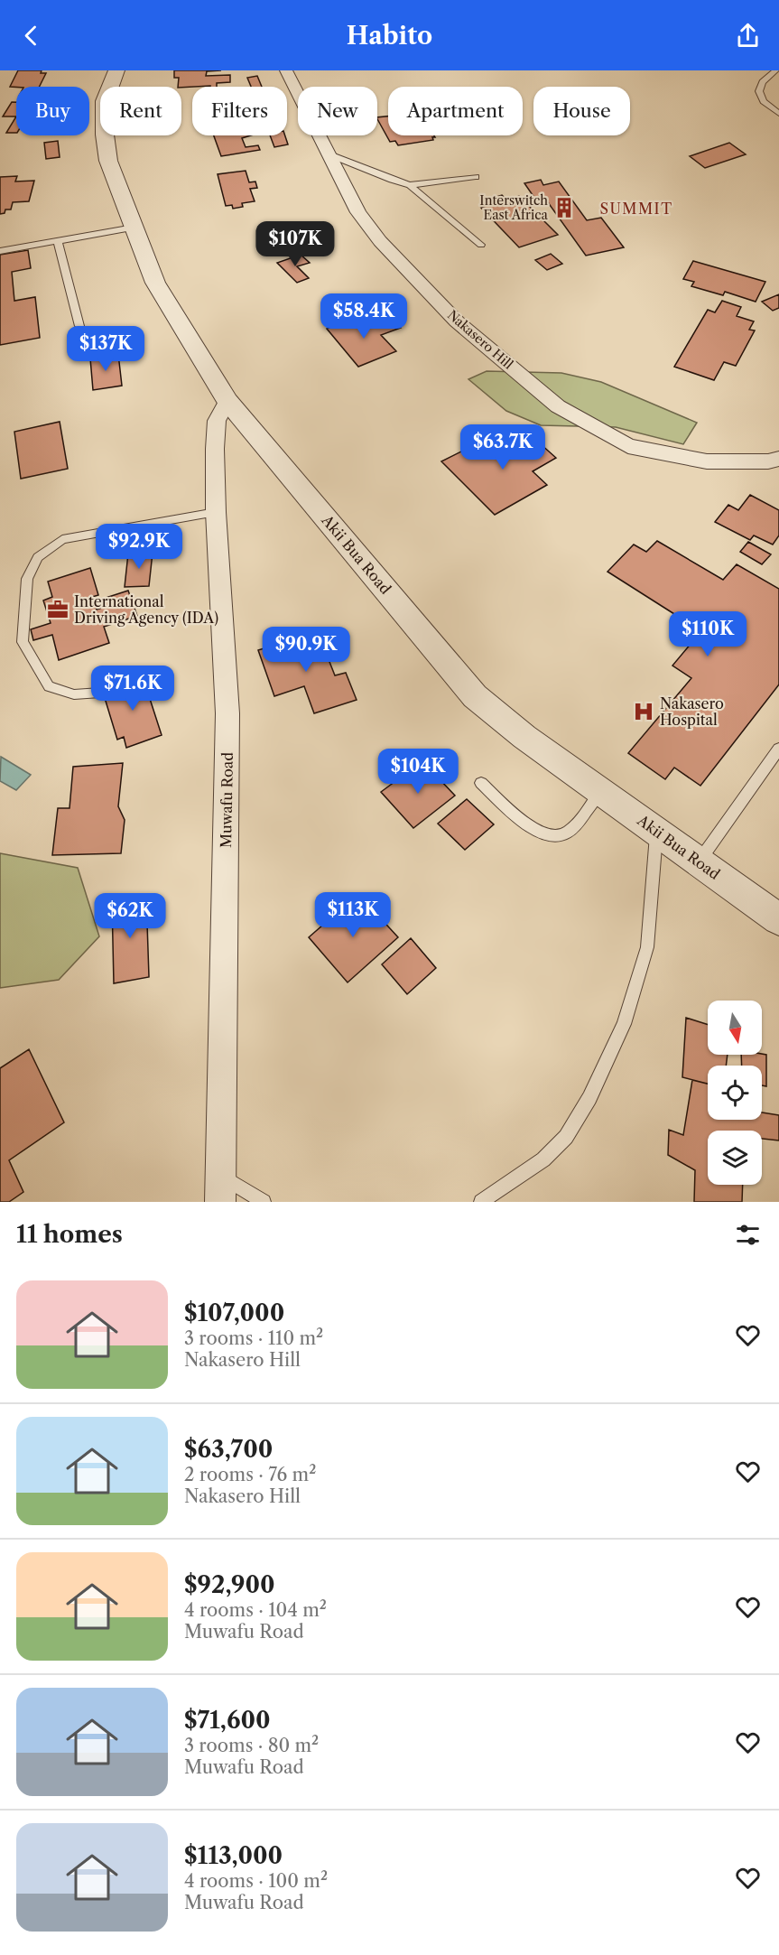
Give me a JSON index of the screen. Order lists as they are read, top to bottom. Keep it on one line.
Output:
{"streets":{"street":["Nakasero Hill","Akii Bua Road","Muwafu Road"]},"crossings":[["Akii Bua Road","Muwafu Road"]],"districts":["SUMMIT"],"places":{"building":["Interswitch East Africa"],"office":["International Driving Agency (IDA)"],"hospital":["Nakasero Hospital"]},"north":"bottom","page":{"header":"Habito","chip":["Buy","Rent","Filters","New","Apartment","House"],"price":["$107K","$58.4K","$137K","$63.7K","$92.9K","$110K","$90.9K","$71.6K","$104K","$113K","$62K"],"heading":"11 homes","list":[{"name":"$107,000","note":"3 rooms · 110 m² · Nakasero Hill"},{"name":"$63,700","note":"2 rooms · 76 m² · Nakasero Hill"},{"name":"$92,900","note":"4 rooms · 104 m² · Muwafu Road"},{"name":"$71,600","note":"3 rooms · 80 m² · Muwafu Road"},{"name":"$113,000","note":"4 rooms · 100 m² · Muwafu Road"}]}}
